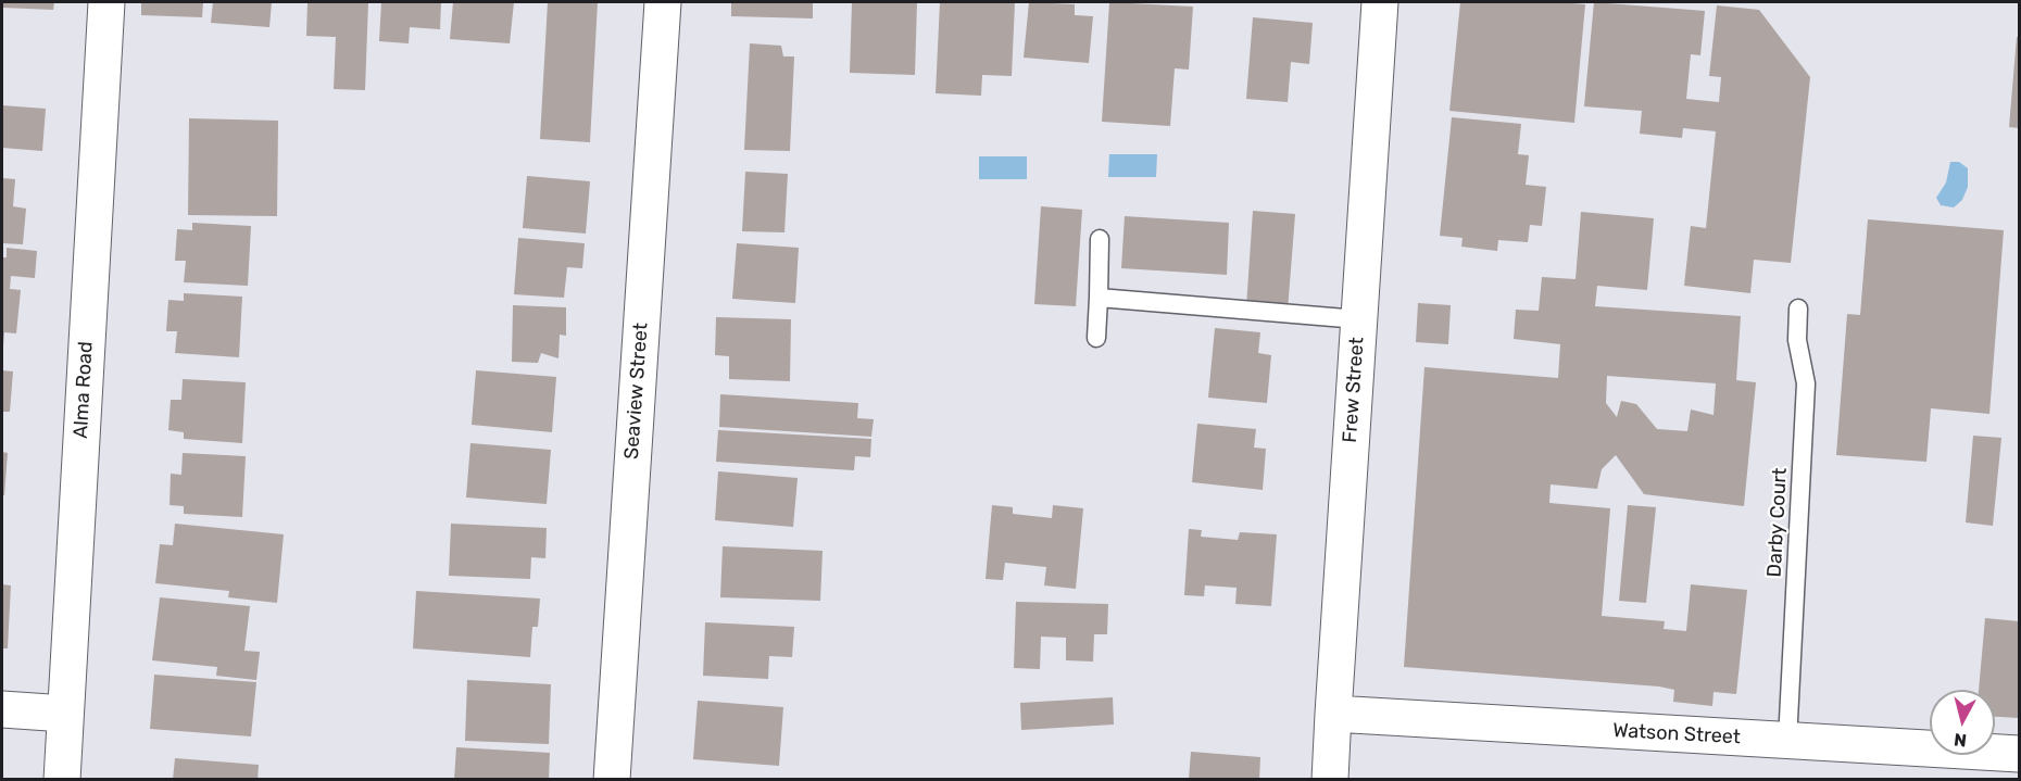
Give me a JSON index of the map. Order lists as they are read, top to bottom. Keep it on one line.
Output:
{"streets":{"street":["Alma Road","Frew Street","Seaview Street","Watson Street"],"lane":["Darby Court"]},"crossings":[["Frew Street","Watson Street"],["Darby Court","Watson Street"]],"north":"bottom"}
